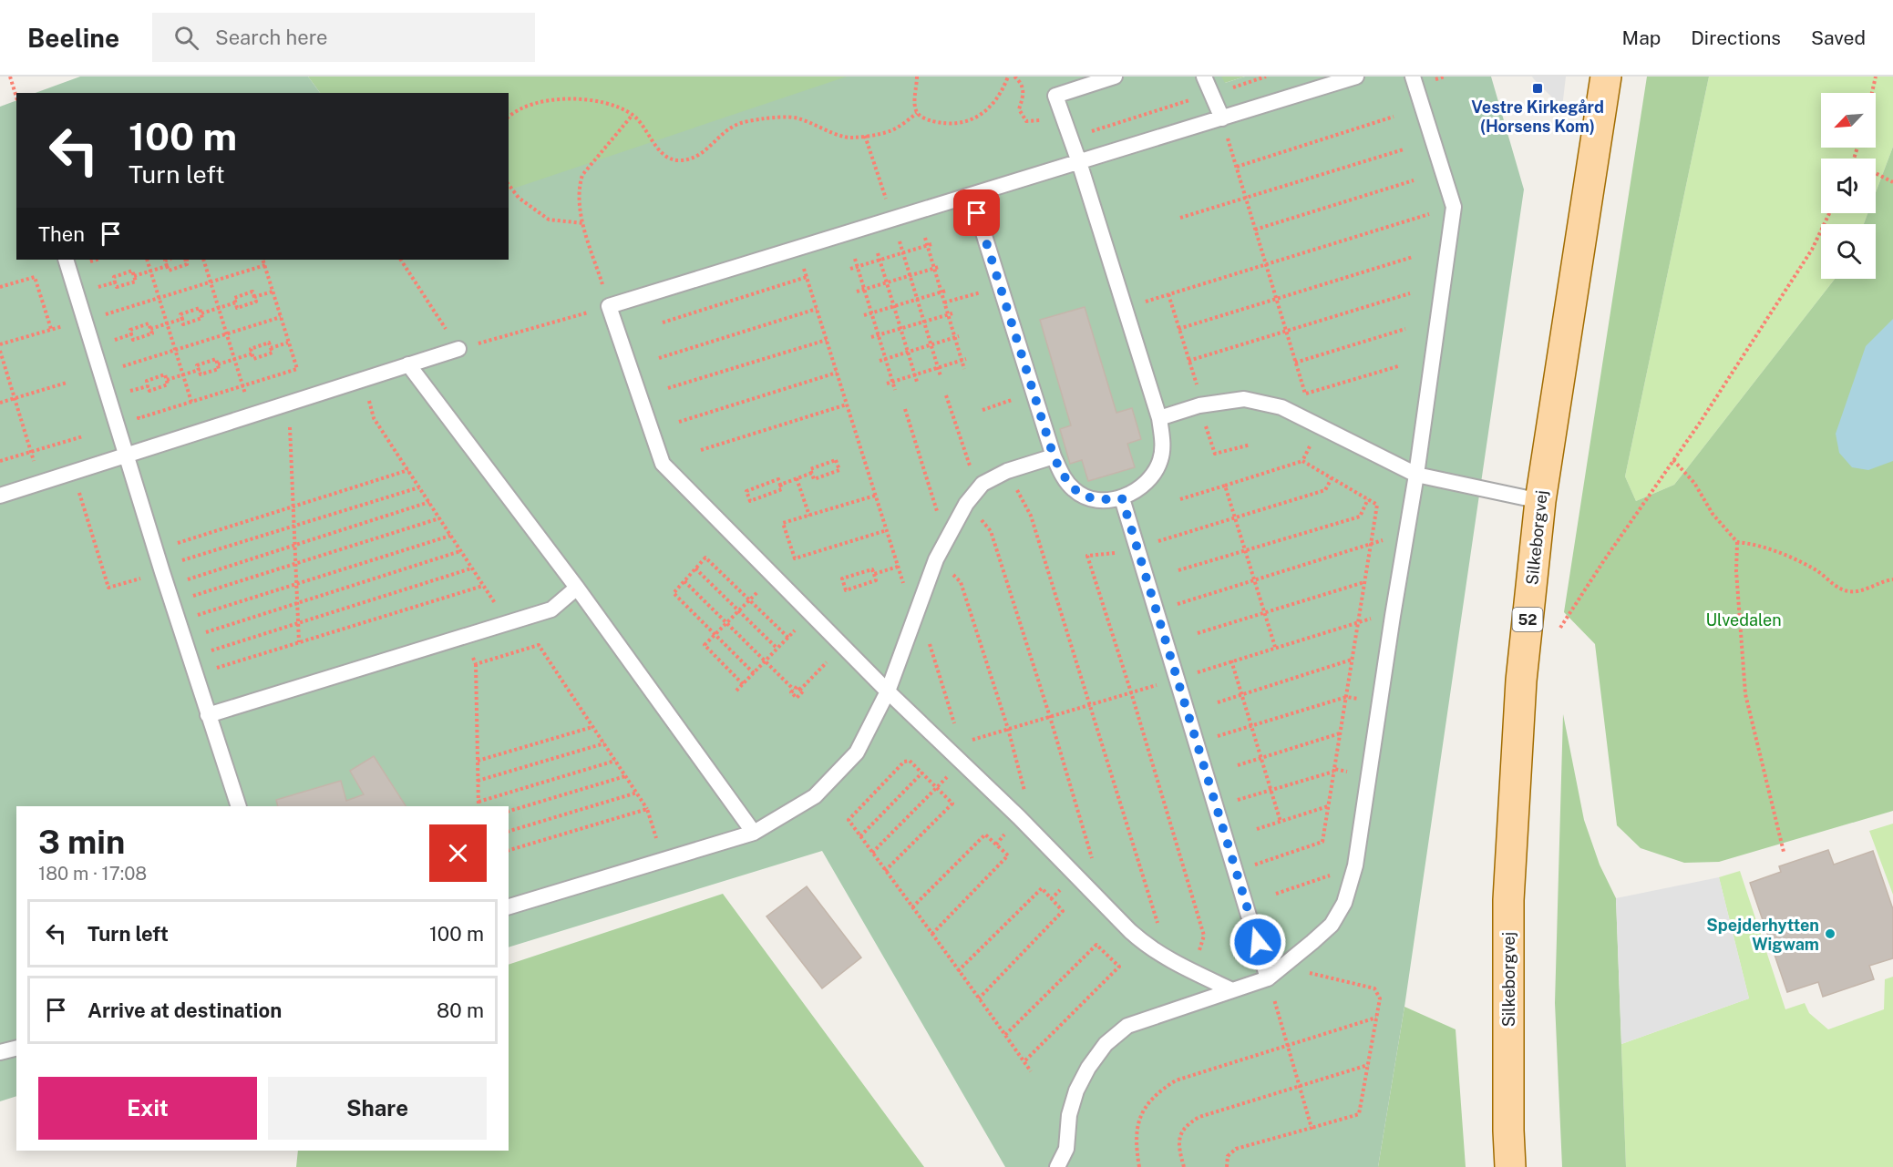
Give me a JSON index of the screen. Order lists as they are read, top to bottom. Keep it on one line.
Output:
{"streets":{"main road":["Silkeborgvej","52"]},"parks":["Ulvedalen"],"places":{"transit":["Vestre Kirkegård (Horsens Kom)"],"other":["Spejderhytten Wigwam"]},"north":"bottom left","page":{"header":"Beeline","search":"Search here","nav":["Map","Directions","Saved"],"turn":["100 m","Turn left"],"then":"Then","heading":["3 min","180 m · 17:08"],"list":[{"name":"Turn left","value":"100 m"},{"name":"Arrive at destination","value":"80 m"}],"buttons":["Exit","Share"]}}
